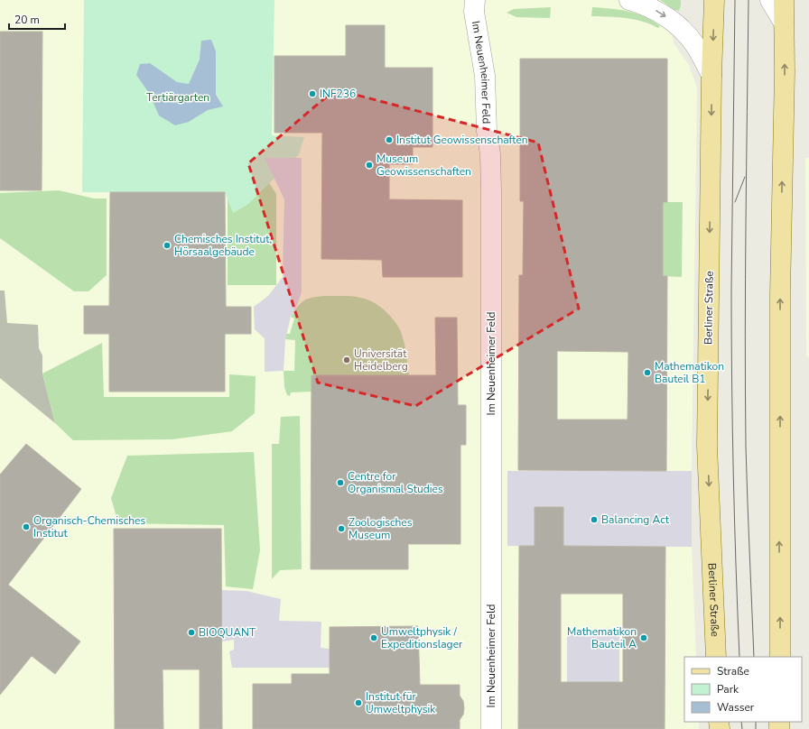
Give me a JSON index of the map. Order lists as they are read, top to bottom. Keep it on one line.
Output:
{"streets":{"main road":["Berliner Straße"],"street":["Im Neuenheimer Feld"]},"parks":["Tertiärgarten"],"places":["INF236","Institut Geowissenschaften","Museum Geowissenschaften","Chemisches Institut, Hörsaalgebäude","Universität Heidelberg","Mathematikon Bauteil B1","Centre for Organismal Studies","Balancing Act","Organisch-Chemisches Institut","Zoologisches Museum","BIOQUANT","Umweltphysik / Expeditionslager","Mathematikon Bauteil A","Institut für Umweltphysik"],"legend":["Straße","Park","Wasser"],"scale_bar":"20 m"}
